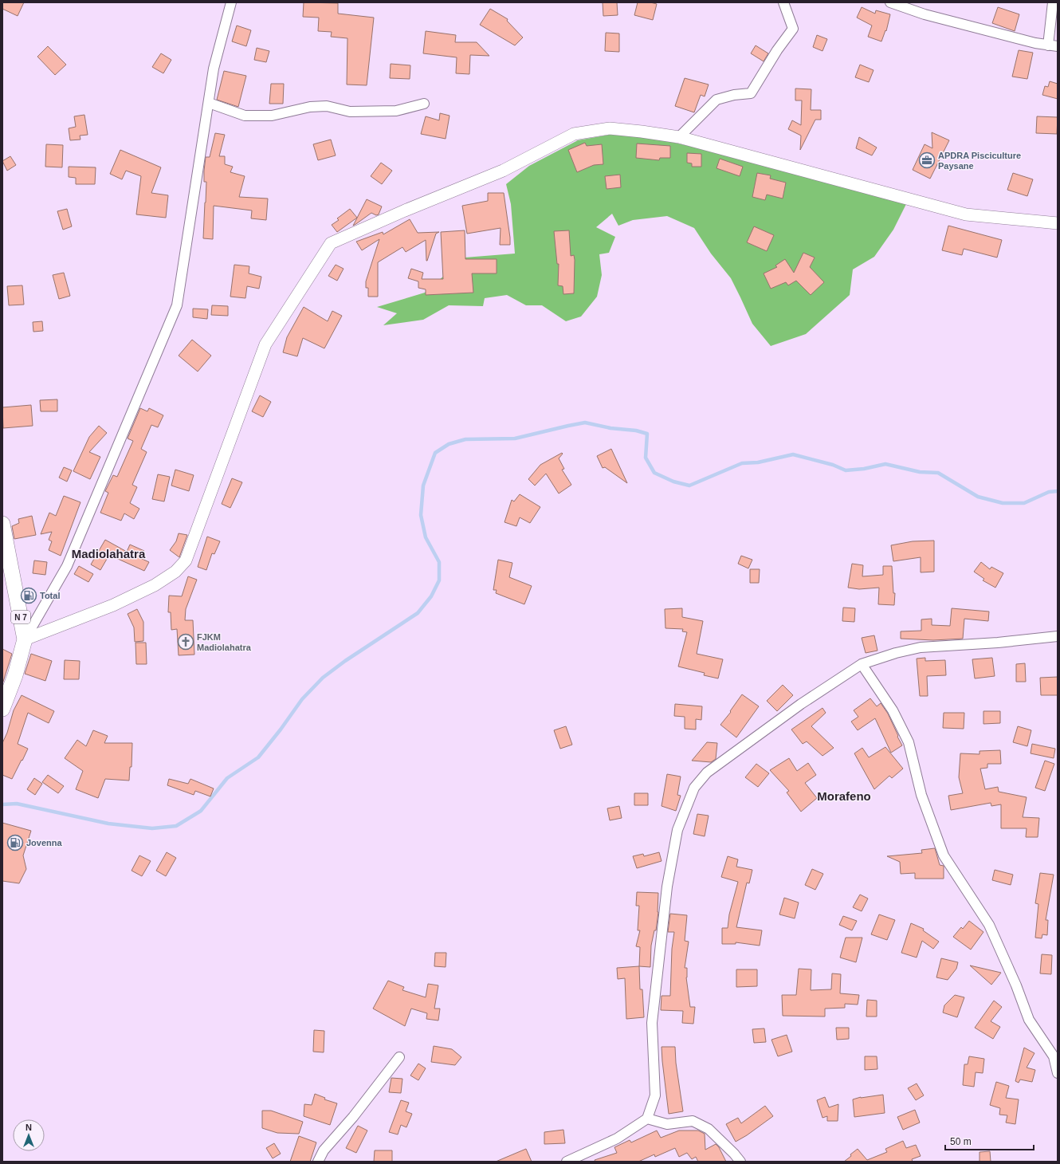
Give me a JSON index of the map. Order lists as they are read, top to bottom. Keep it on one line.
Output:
{"streets":{"main road":["N 7"]},"districts":["Madiolahatra","Morafeno"],"places":{"office":["APDRA Pisciculture Paysane"],"fuel station":["Total","Jovenna"],"church":["FJKM Madiolahatra"]},"scale_bar":"50 m","north":"top"}
